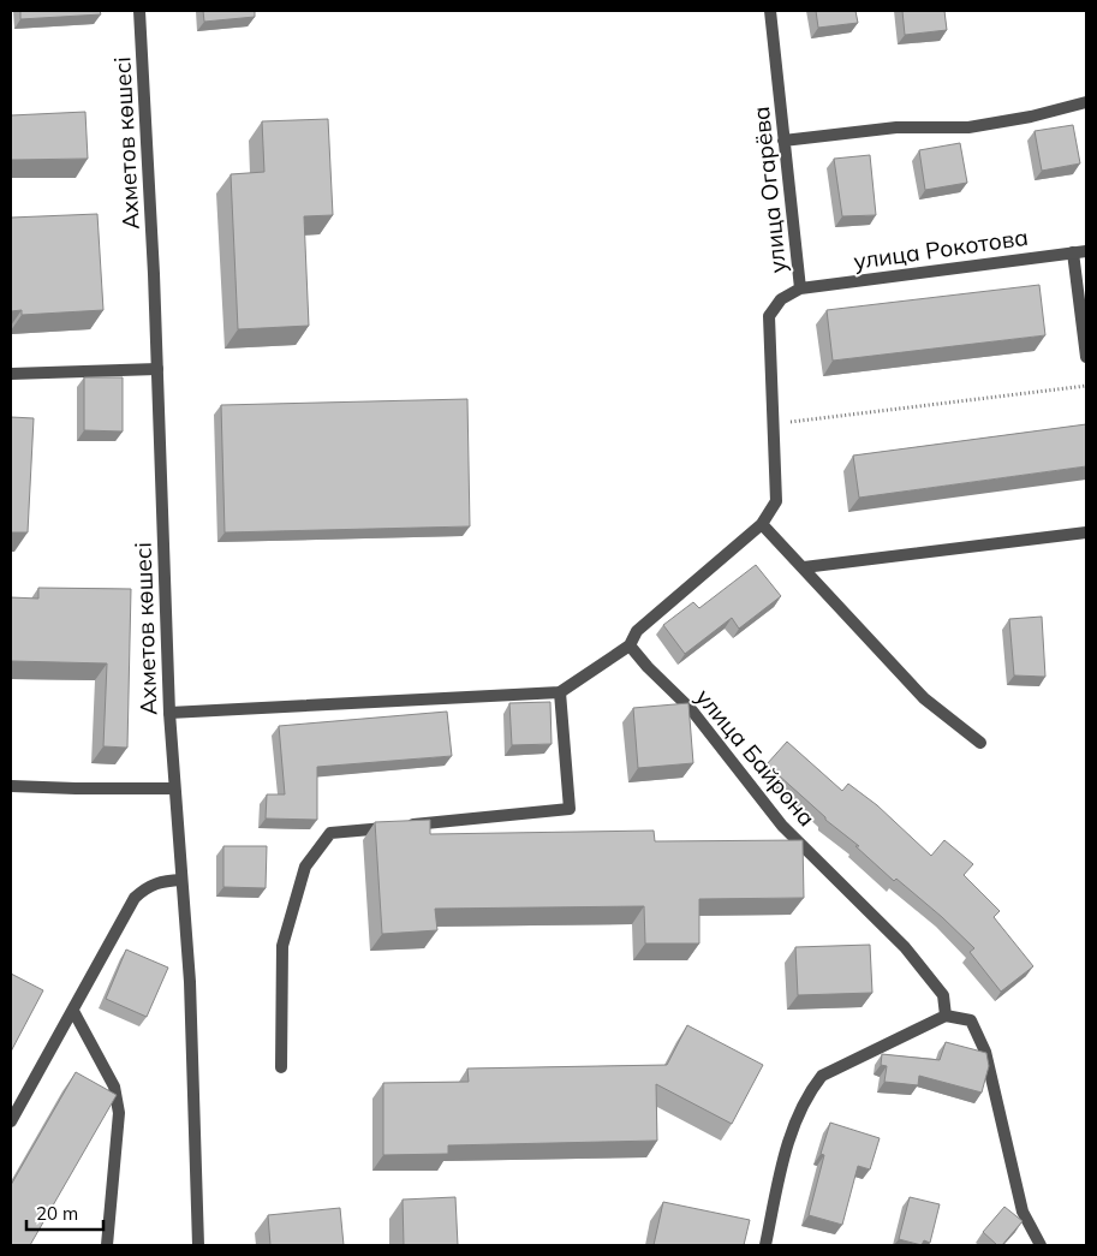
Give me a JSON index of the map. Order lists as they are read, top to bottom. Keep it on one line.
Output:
{"streets":{"street":["Ахметов көшесі","улица Огарёва","улица Рокотова","улица Байрона"]},"crossings":[["улица Огарёва","улица Рокотова"],["улица Огарёва","улица Байрона"]],"scale_bar":"20 m"}
